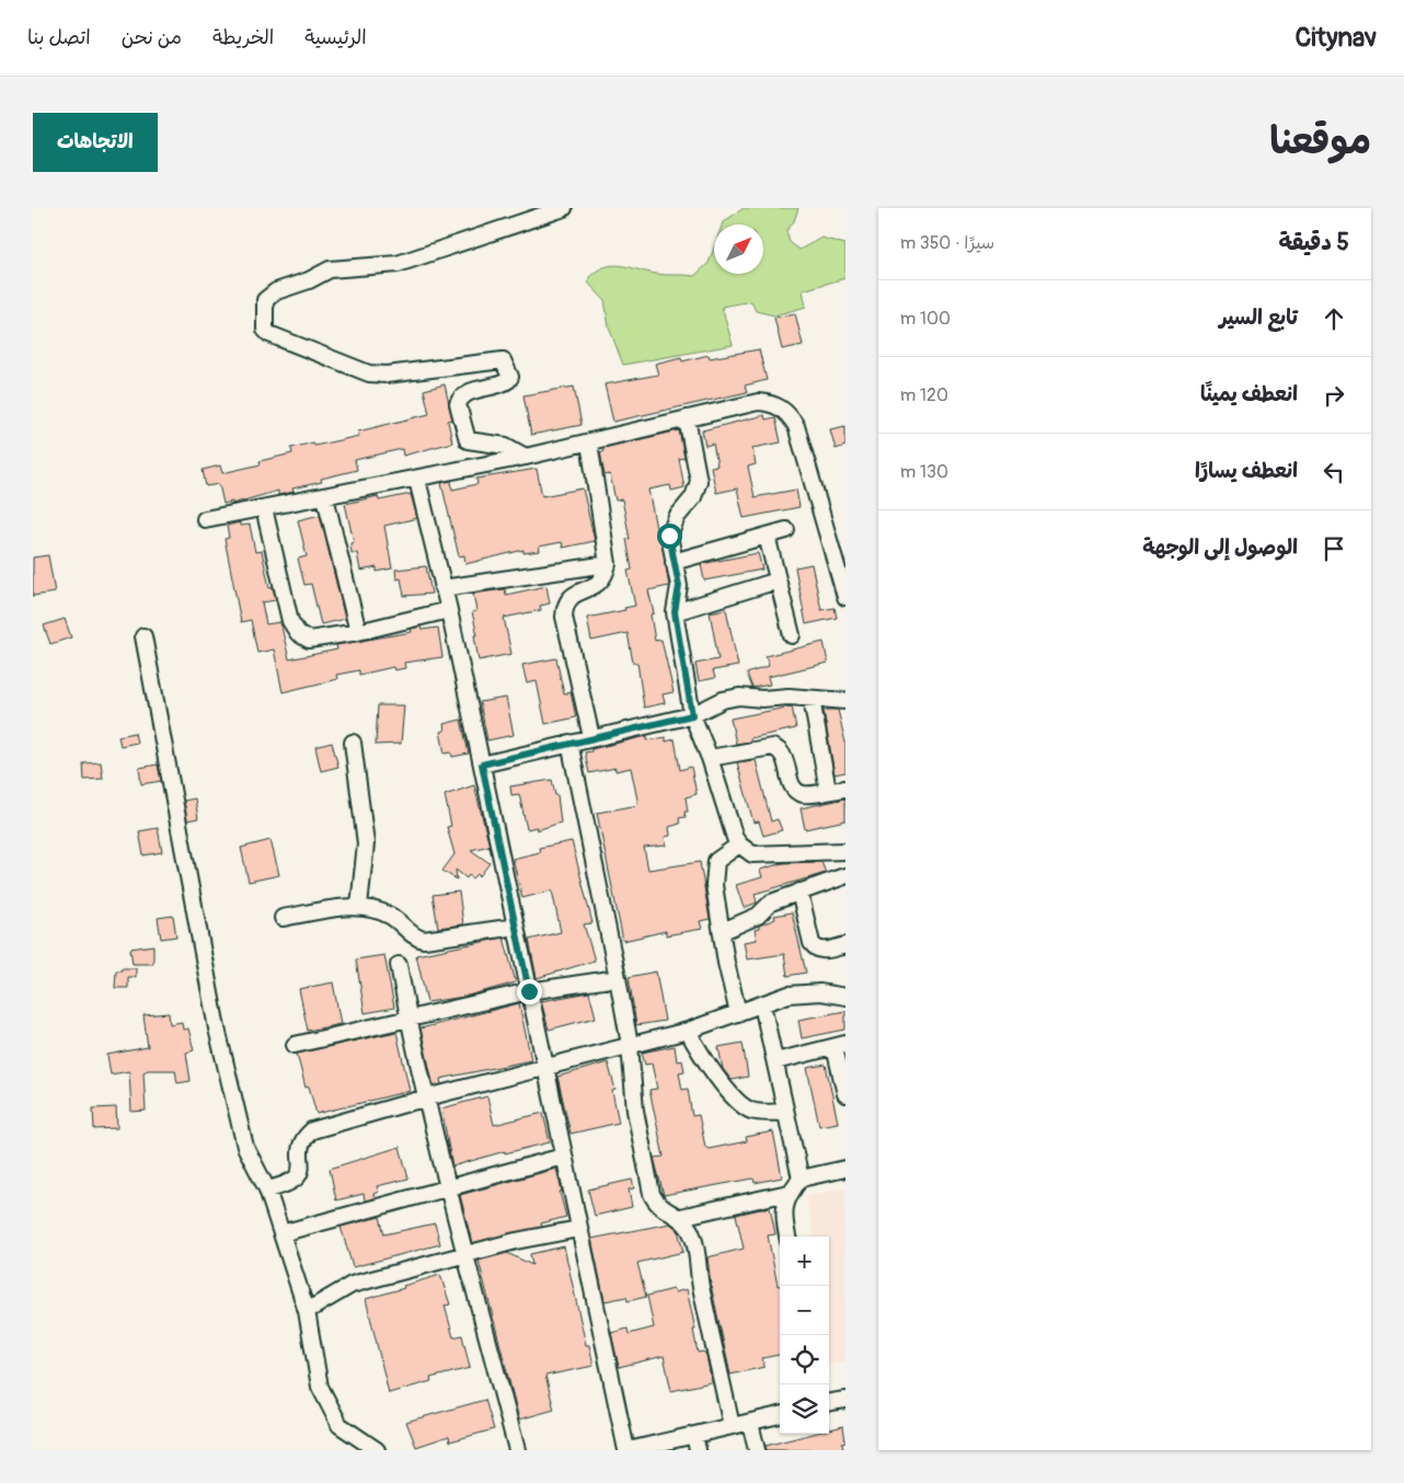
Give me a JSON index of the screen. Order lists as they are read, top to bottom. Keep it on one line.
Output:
{"north":"top right","page":{"header":"Citynav","nav":["الرئيسية","الخريطة","من نحن","اتصل بنا"],"title":"موقعنا","buttons":"الاتجاهات","heading":["5 دقيقة","سيرًا · 350 m"],"list":[["تابع السير","100 m"],["انعطف يمينًا","120 m"],["انعطف يسارًا","130 m"],"الوصول إلى الوجهة"],"map_buttons":["+","−"]}}
